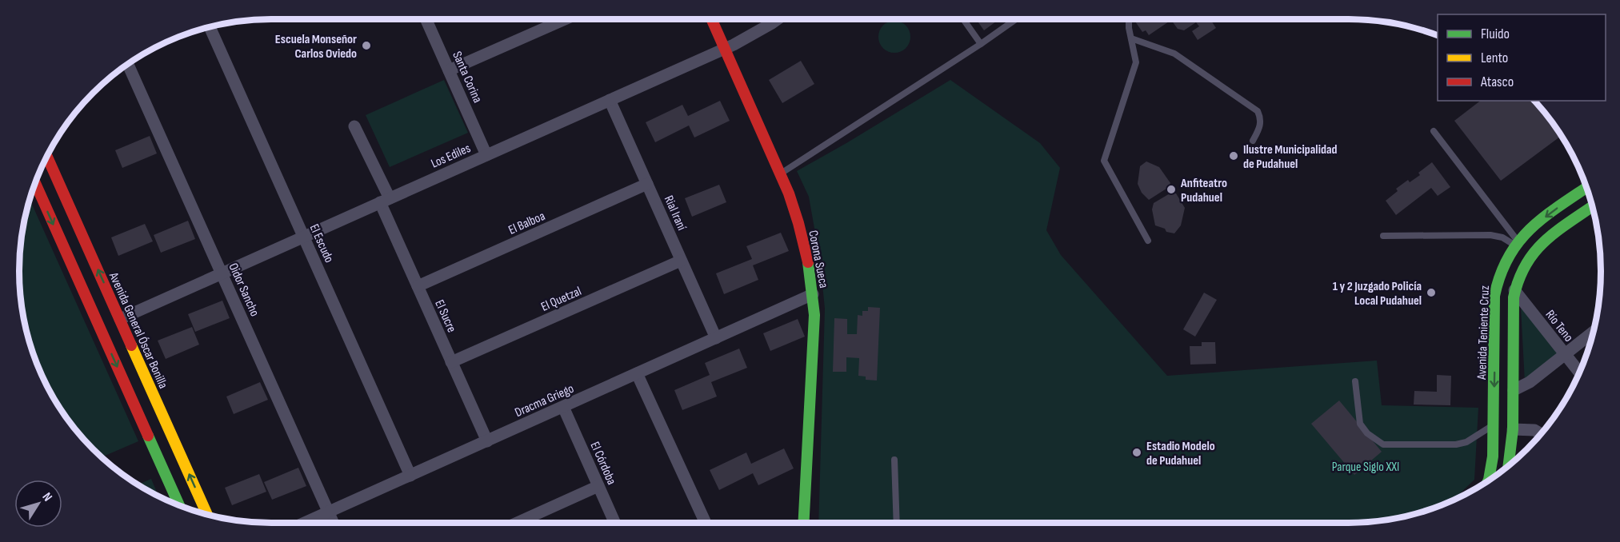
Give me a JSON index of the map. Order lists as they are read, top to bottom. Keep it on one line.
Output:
{"streets":{"main road":["Corona Sueca","Avenida General Óscar Bonilla","Avenida Teniente Cruz"],"street":["Santa Corina","Los Ediles","Rial Iraní","El Balboa","El Escudo","Oidor Sancho","El Quetzal","El Sucre","Río Teno","Dracma Griego","El Córdoba"]},"crossings":[["Santa Corina","Los Ediles"],["Los Ediles","Rial Iraní"],["Los Ediles","El Escudo"],["Los Ediles","Corona Sueca"],["Los Ediles","Oidor Sancho"],["Los Ediles","El Sucre"],["Los Ediles","Avenida General Óscar Bonilla"],["Rial Iraní","El Balboa"],["Rial Iraní","El Quetzal"],["Rial Iraní","Dracma Griego"],["El Balboa","El Sucre"],["El Escudo","Dracma Griego"],["Corona Sueca","Dracma Griego"],["Oidor Sancho","Dracma Griego"],["El Quetzal","El Sucre"],["El Sucre","Dracma Griego"],["Dracma Griego","El Córdoba"]],"parks":["Parque Siglo XXI"],"places":["Escuela Monseñor Carlos Oviedo","Ilustre Municipalidad de Pudahuel","Anfiteatro Pudahuel","1 y 2 Juzgado Policía Local Pudahuel","Estadio Modelo de Pudahuel"],"legend":["Fluido","Lento","Atasco"],"north":"top right"}
